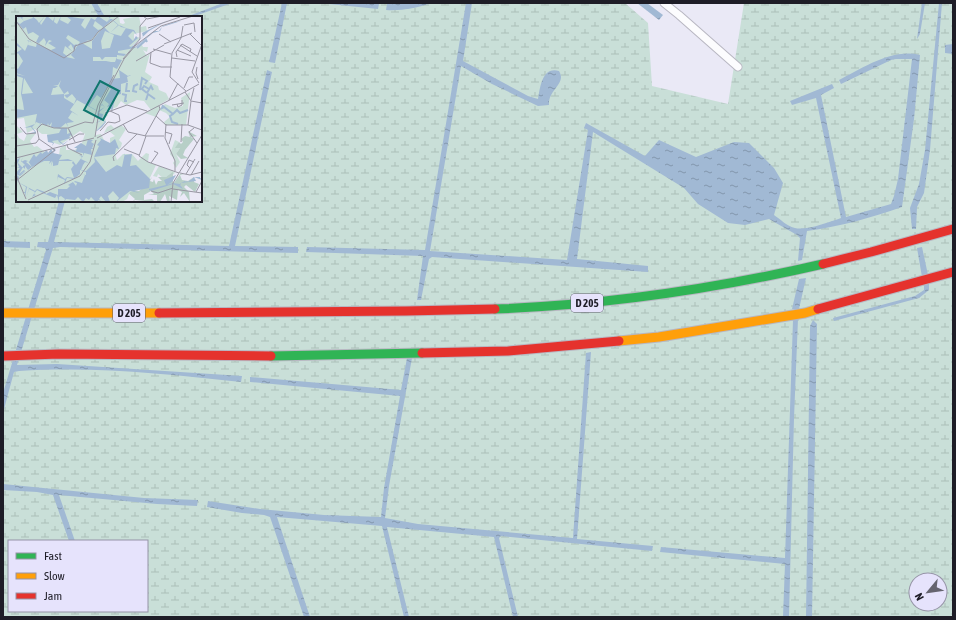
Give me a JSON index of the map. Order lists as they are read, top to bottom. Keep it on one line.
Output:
{"streets":{"main road":["D 205"]},"legend":["Fast","Slow","Jam"],"north":"bottom left"}
